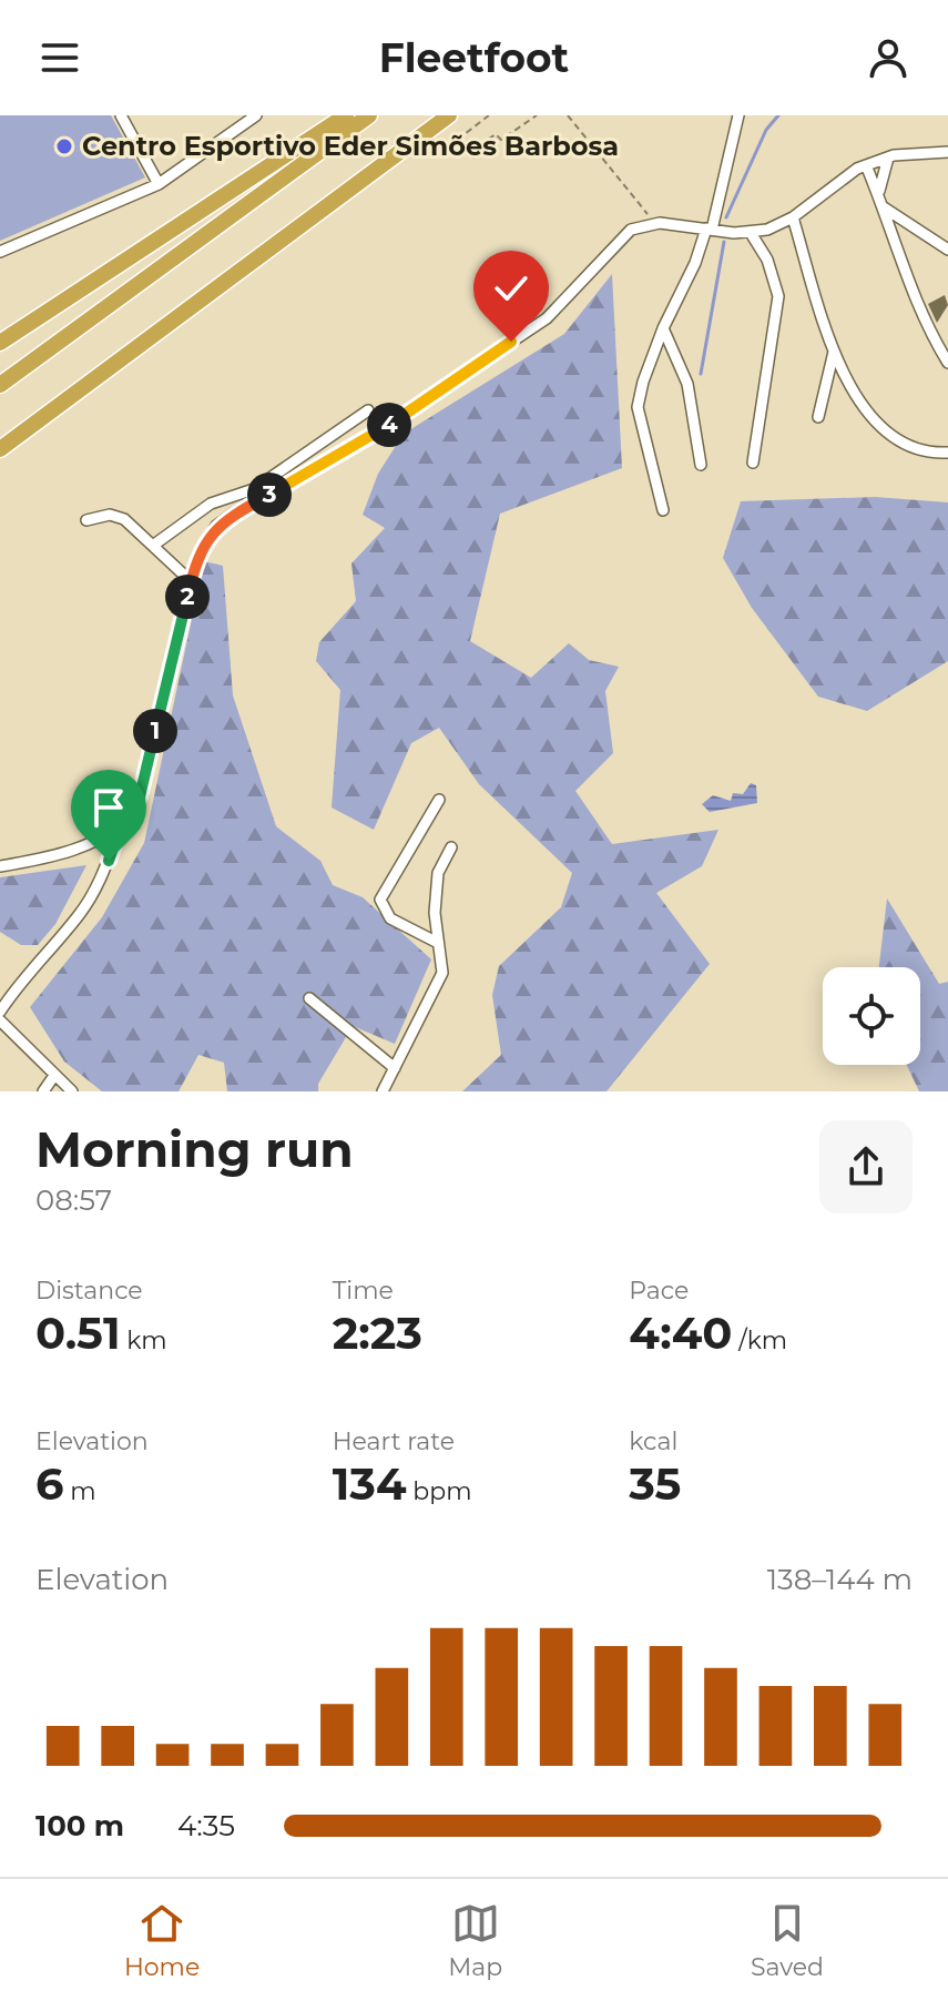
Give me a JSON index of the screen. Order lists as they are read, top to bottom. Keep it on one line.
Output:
{"places":["Centro Esportivo Eder Simões Barbosa"],"page":{"header":"Fleetfoot","pins":["4","3","2","1"],"heading":["Morning run","08:57"],"stats":[["Distance","0.51 km"],["Time","2:23"],["Pace","4:40 /km"],["Elevation","6 m"],["Heart rate","134 bpm"],["kcal","35"]],"chart":["Elevation","138–144 m"],"list":[{"name":"100 m","note":"4:35"}],"tabs":["Home","Map","Saved"]}}
